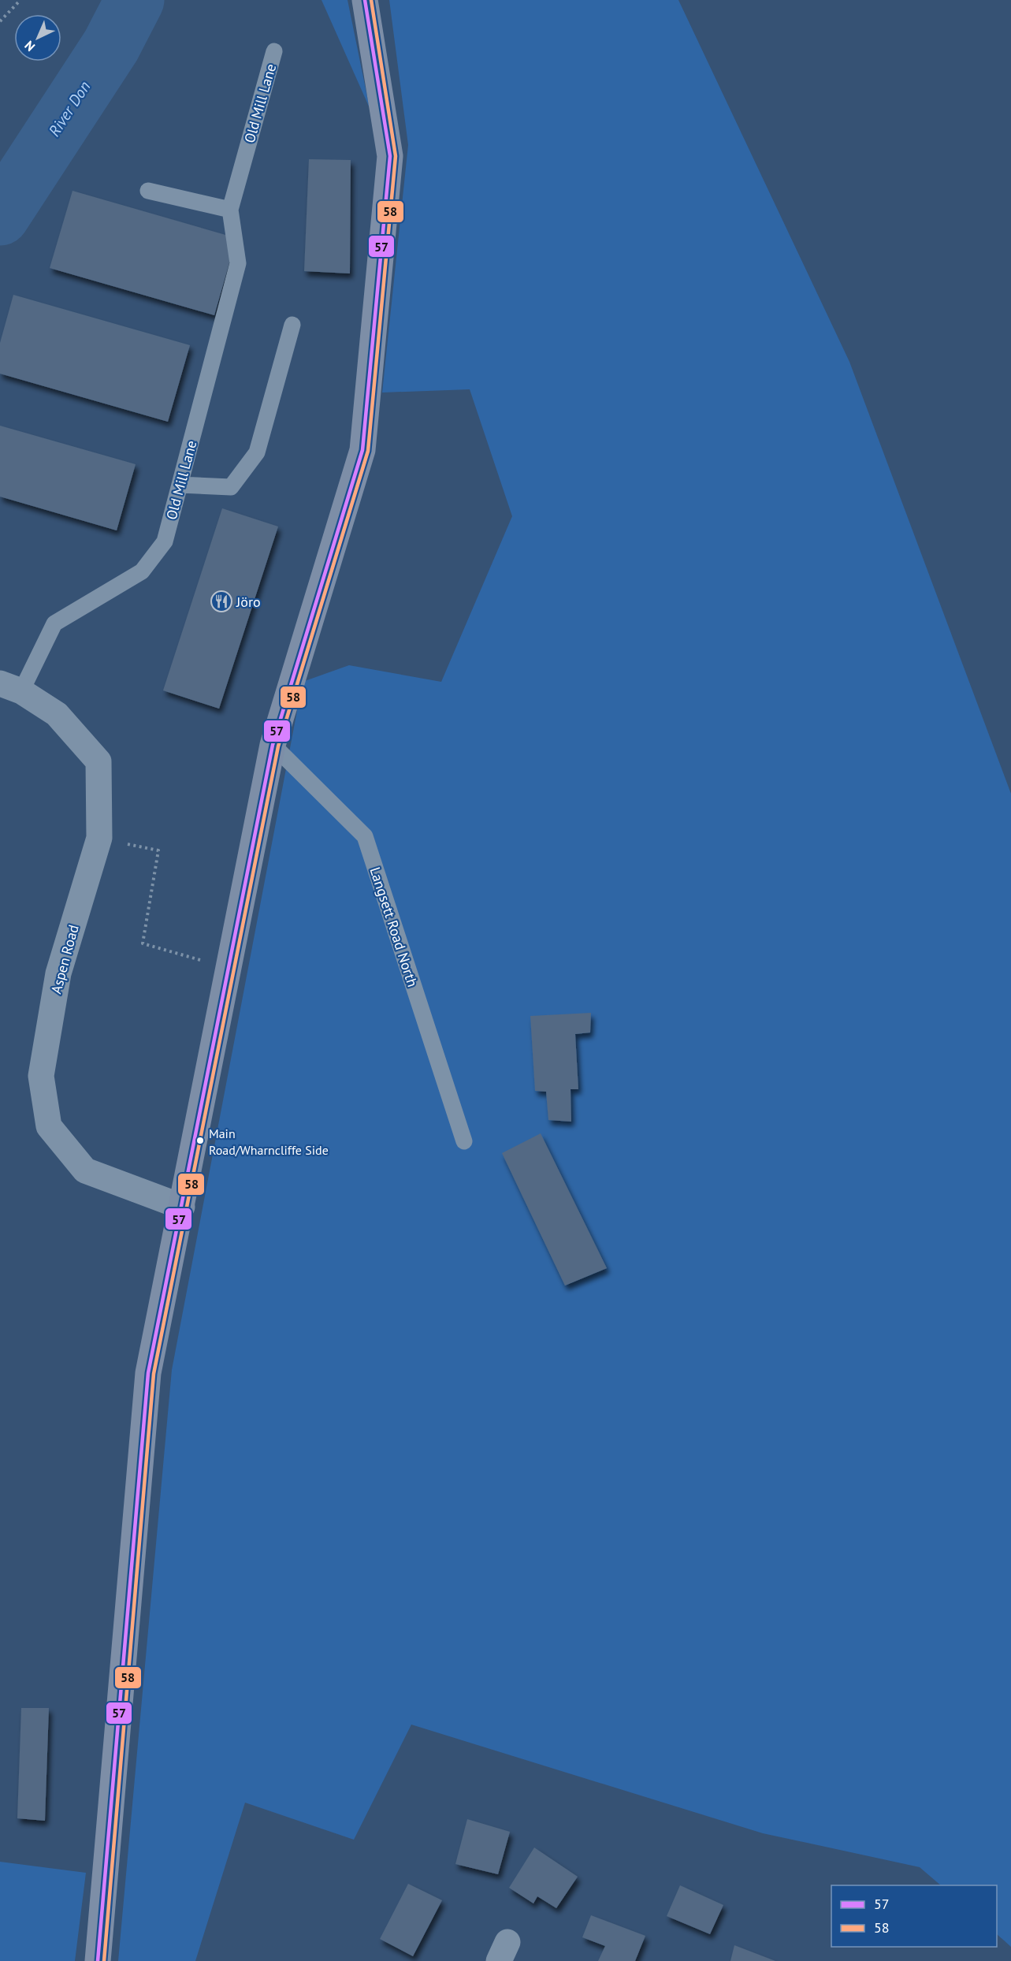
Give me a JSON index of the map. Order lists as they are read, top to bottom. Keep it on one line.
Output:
{"streets":{"street":["Aspen Road"],"lane":["Old Mill Lane","Langsett Road North"]},"crossings":[["Old Mill Lane","Aspen Road"]],"water":["River Don"],"places":{"restaurant":["Jöro"],"other":["Main Road/Wharncliffe Side"]},"lines":["transit line 57","transit line 58"],"legend":["57","58"],"north":"bottom left"}
